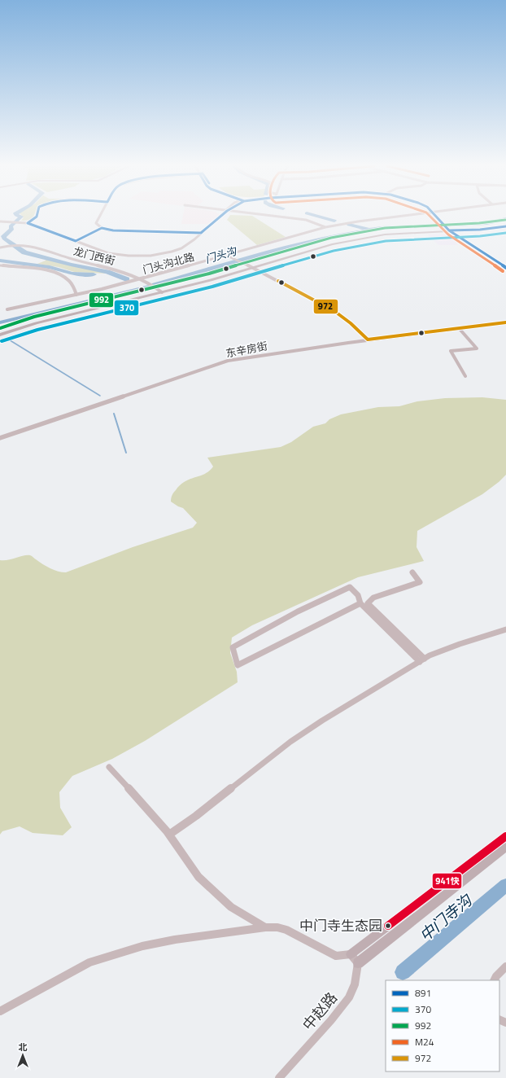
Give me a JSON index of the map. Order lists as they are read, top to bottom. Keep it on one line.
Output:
{"streets":{"street":["龙门西街","门头沟北路","东辛房街","中赵路"]},"crossings":[["龙门西街","门头沟北路"]],"water":["门头沟","中门寺沟"],"places":["中门寺生态园"],"lines":["transit line 891","transit line M24","transit line 992","transit line 370","transit line 972","transit line 941快"],"legend":["891","370","992","M24","972"],"north":"top"}
